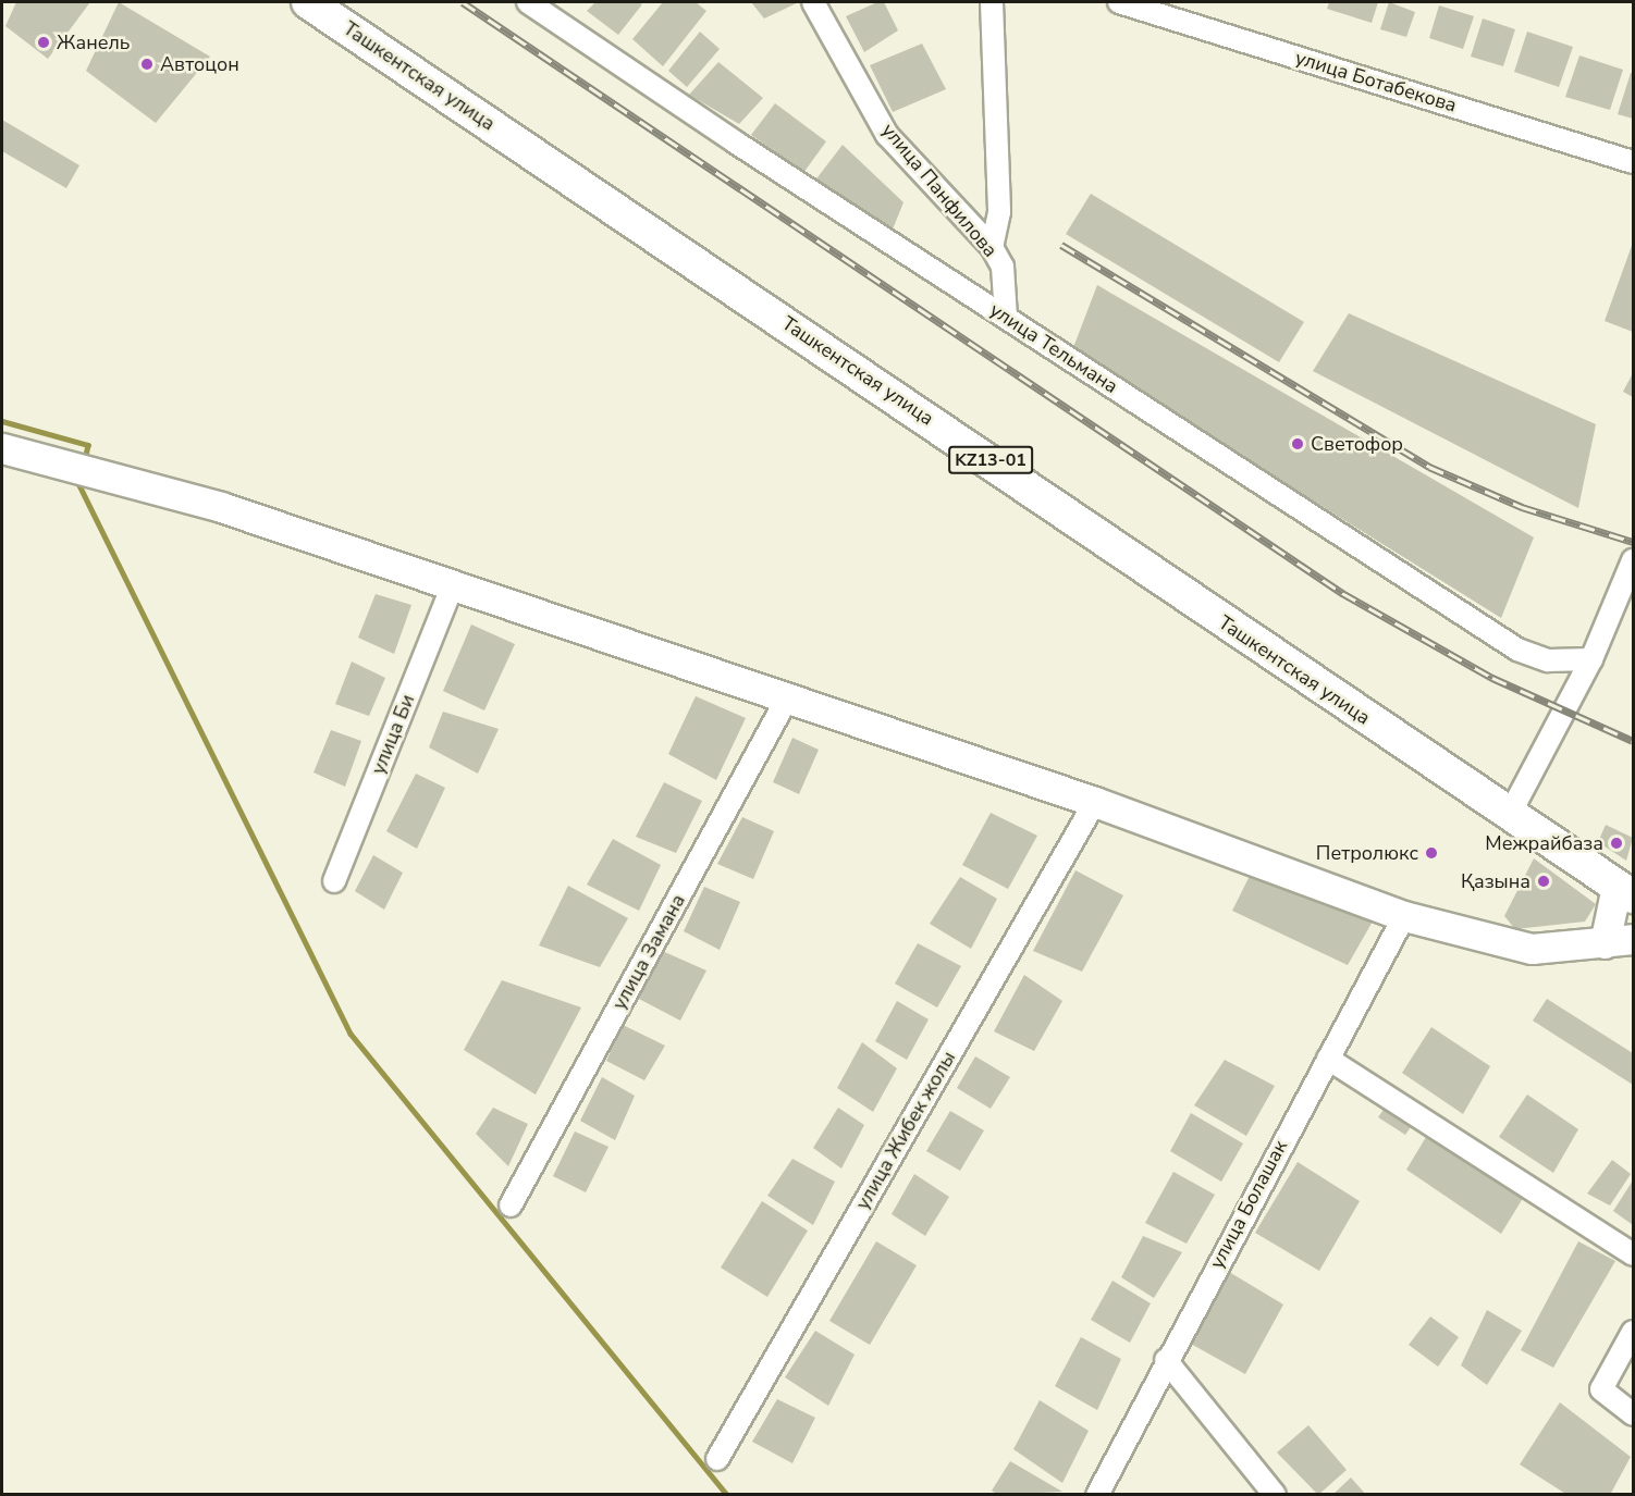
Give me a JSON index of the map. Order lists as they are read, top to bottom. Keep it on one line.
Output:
{"streets":{"main road":["Ташкентская улица","KZ13-01"],"street":["улица Ботабекова","улица Панфилова","улица Тельмана","улица Би","улица Замана","улица Жибек жолы","улица Болашак"]},"crossings":[["улица Панфилова","улица Тельмана"]],"places":["Жанель","Автоцон","Светофор","Межрайбаза","Петролюкс","Қазына"]}
